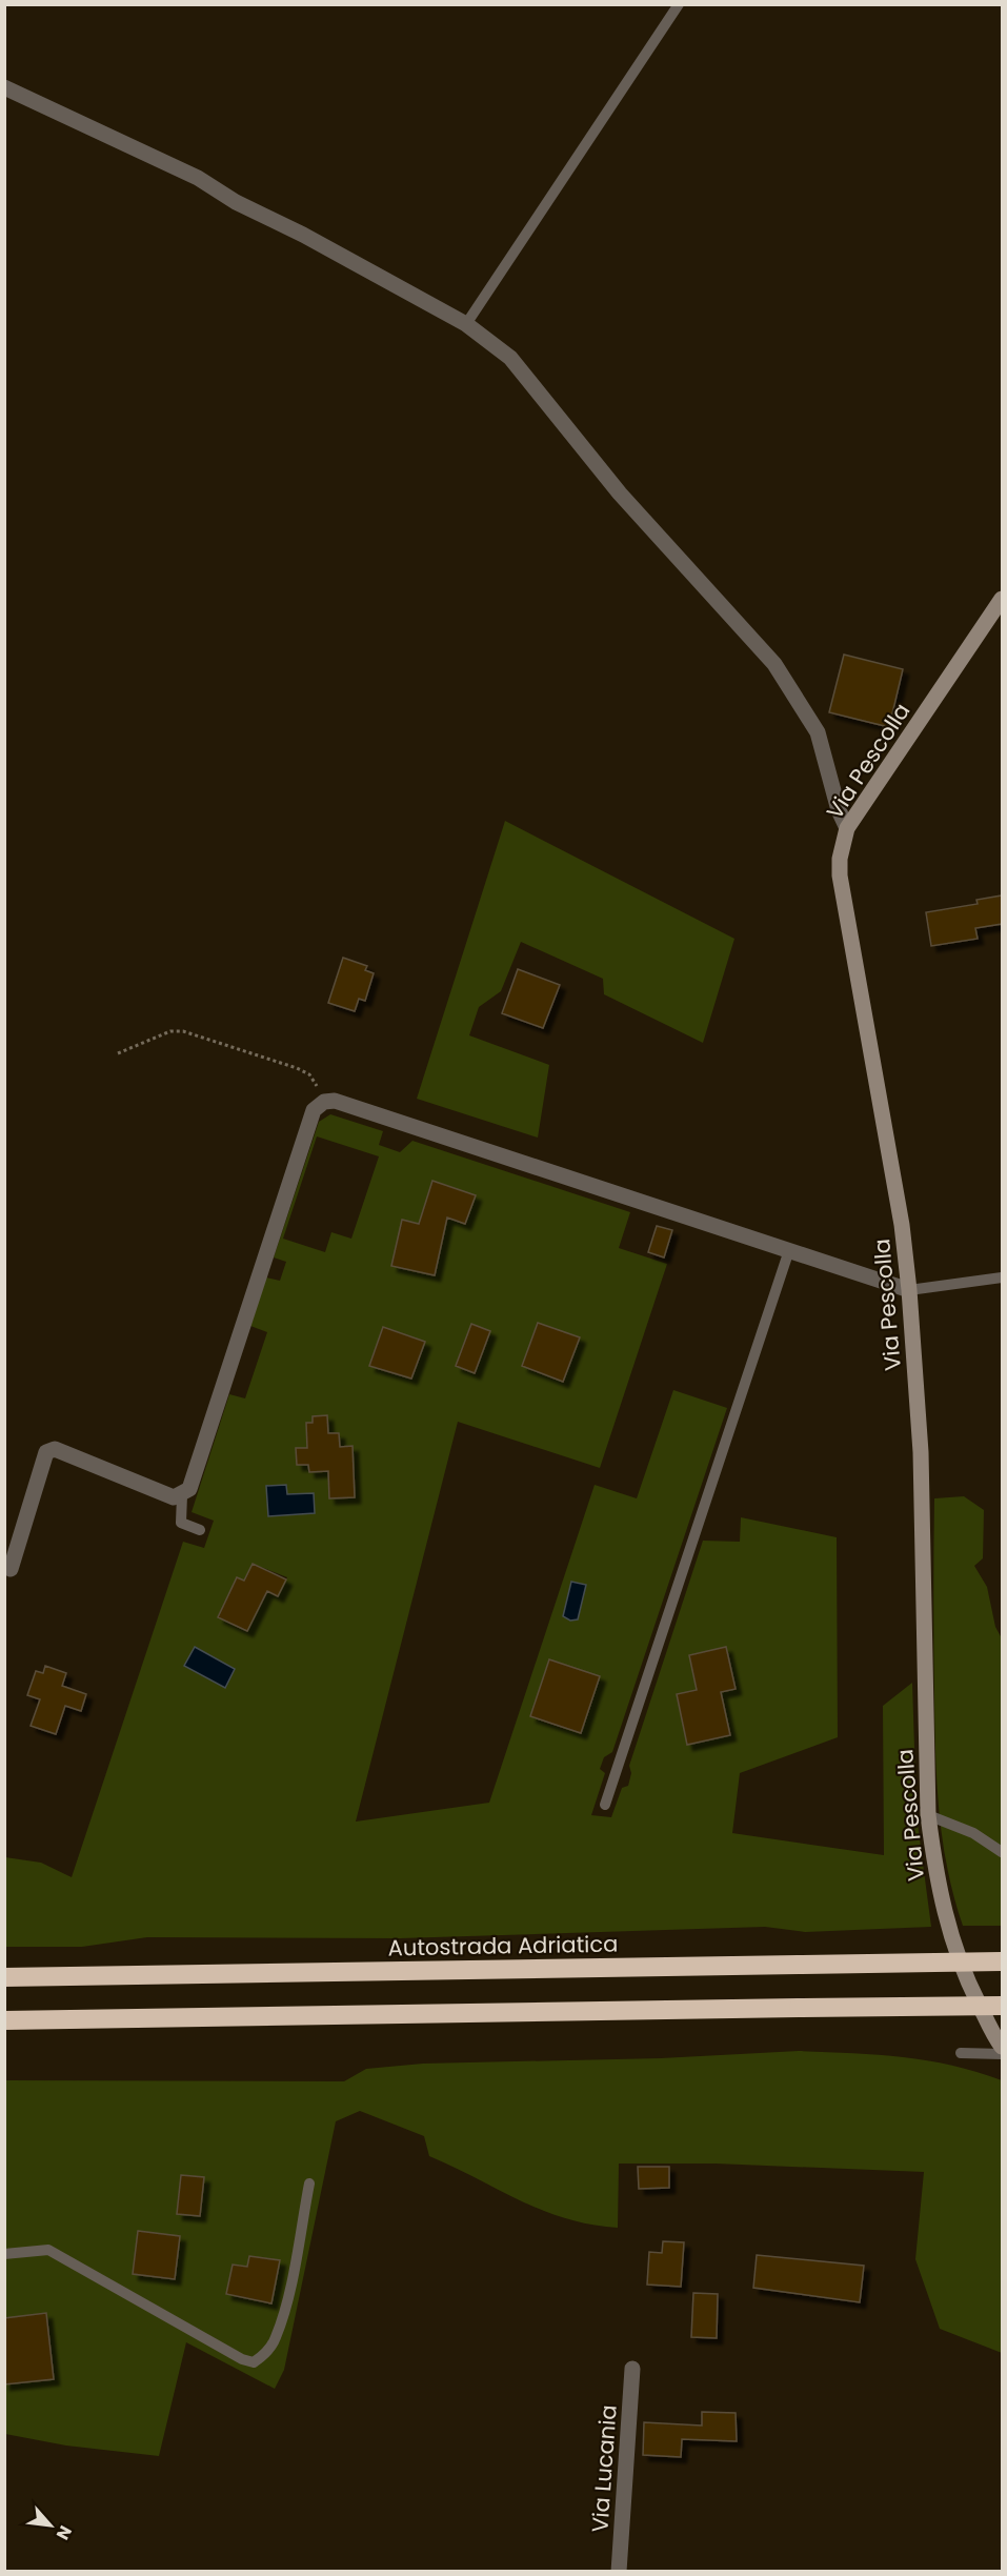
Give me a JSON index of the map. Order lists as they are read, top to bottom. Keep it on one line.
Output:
{"streets":{"highway":["Autostrada Adriatica"],"street":["Via Pescolla","Via Lucania"]},"north":"bottom right"}
